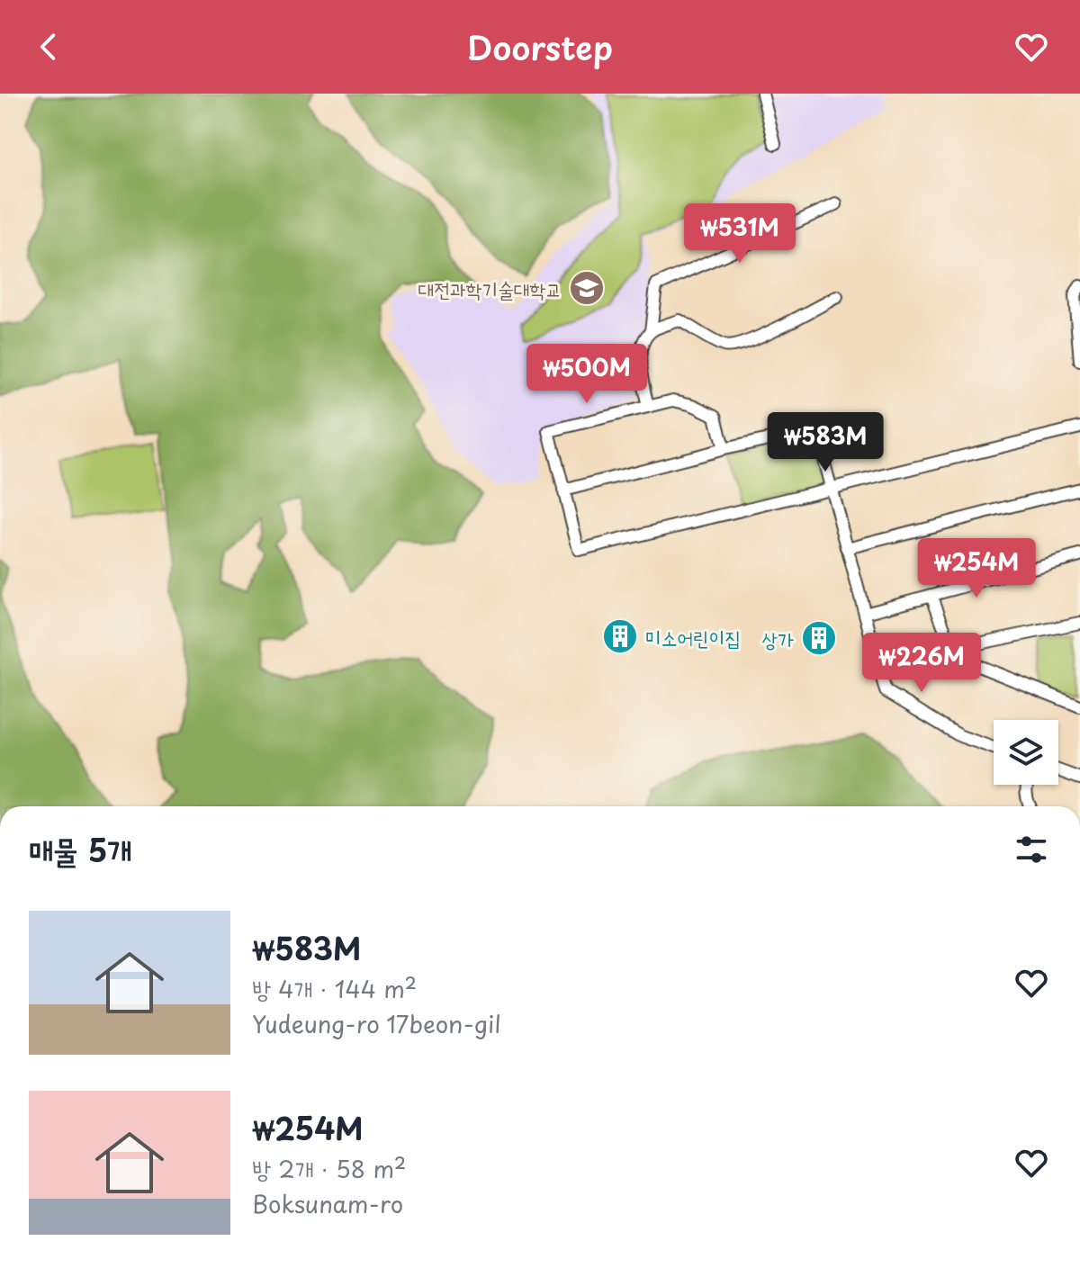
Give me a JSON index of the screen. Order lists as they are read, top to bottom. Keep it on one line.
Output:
{"places":{"school or university":["대전과학기술대학교"],"building":["미소어린이집","상가"]},"page":{"header":"Doorstep","price":["₩531M","₩500M","₩583M","₩254M","₩226M"],"heading":"매물 5개","list":[{"name":"₩583M","note":"방 4개 · 144 m² · Yudeung-ro 17beon-gil"},{"name":"₩254M","note":"방 2개 · 58 m² · Boksunam-ro"}]}}
